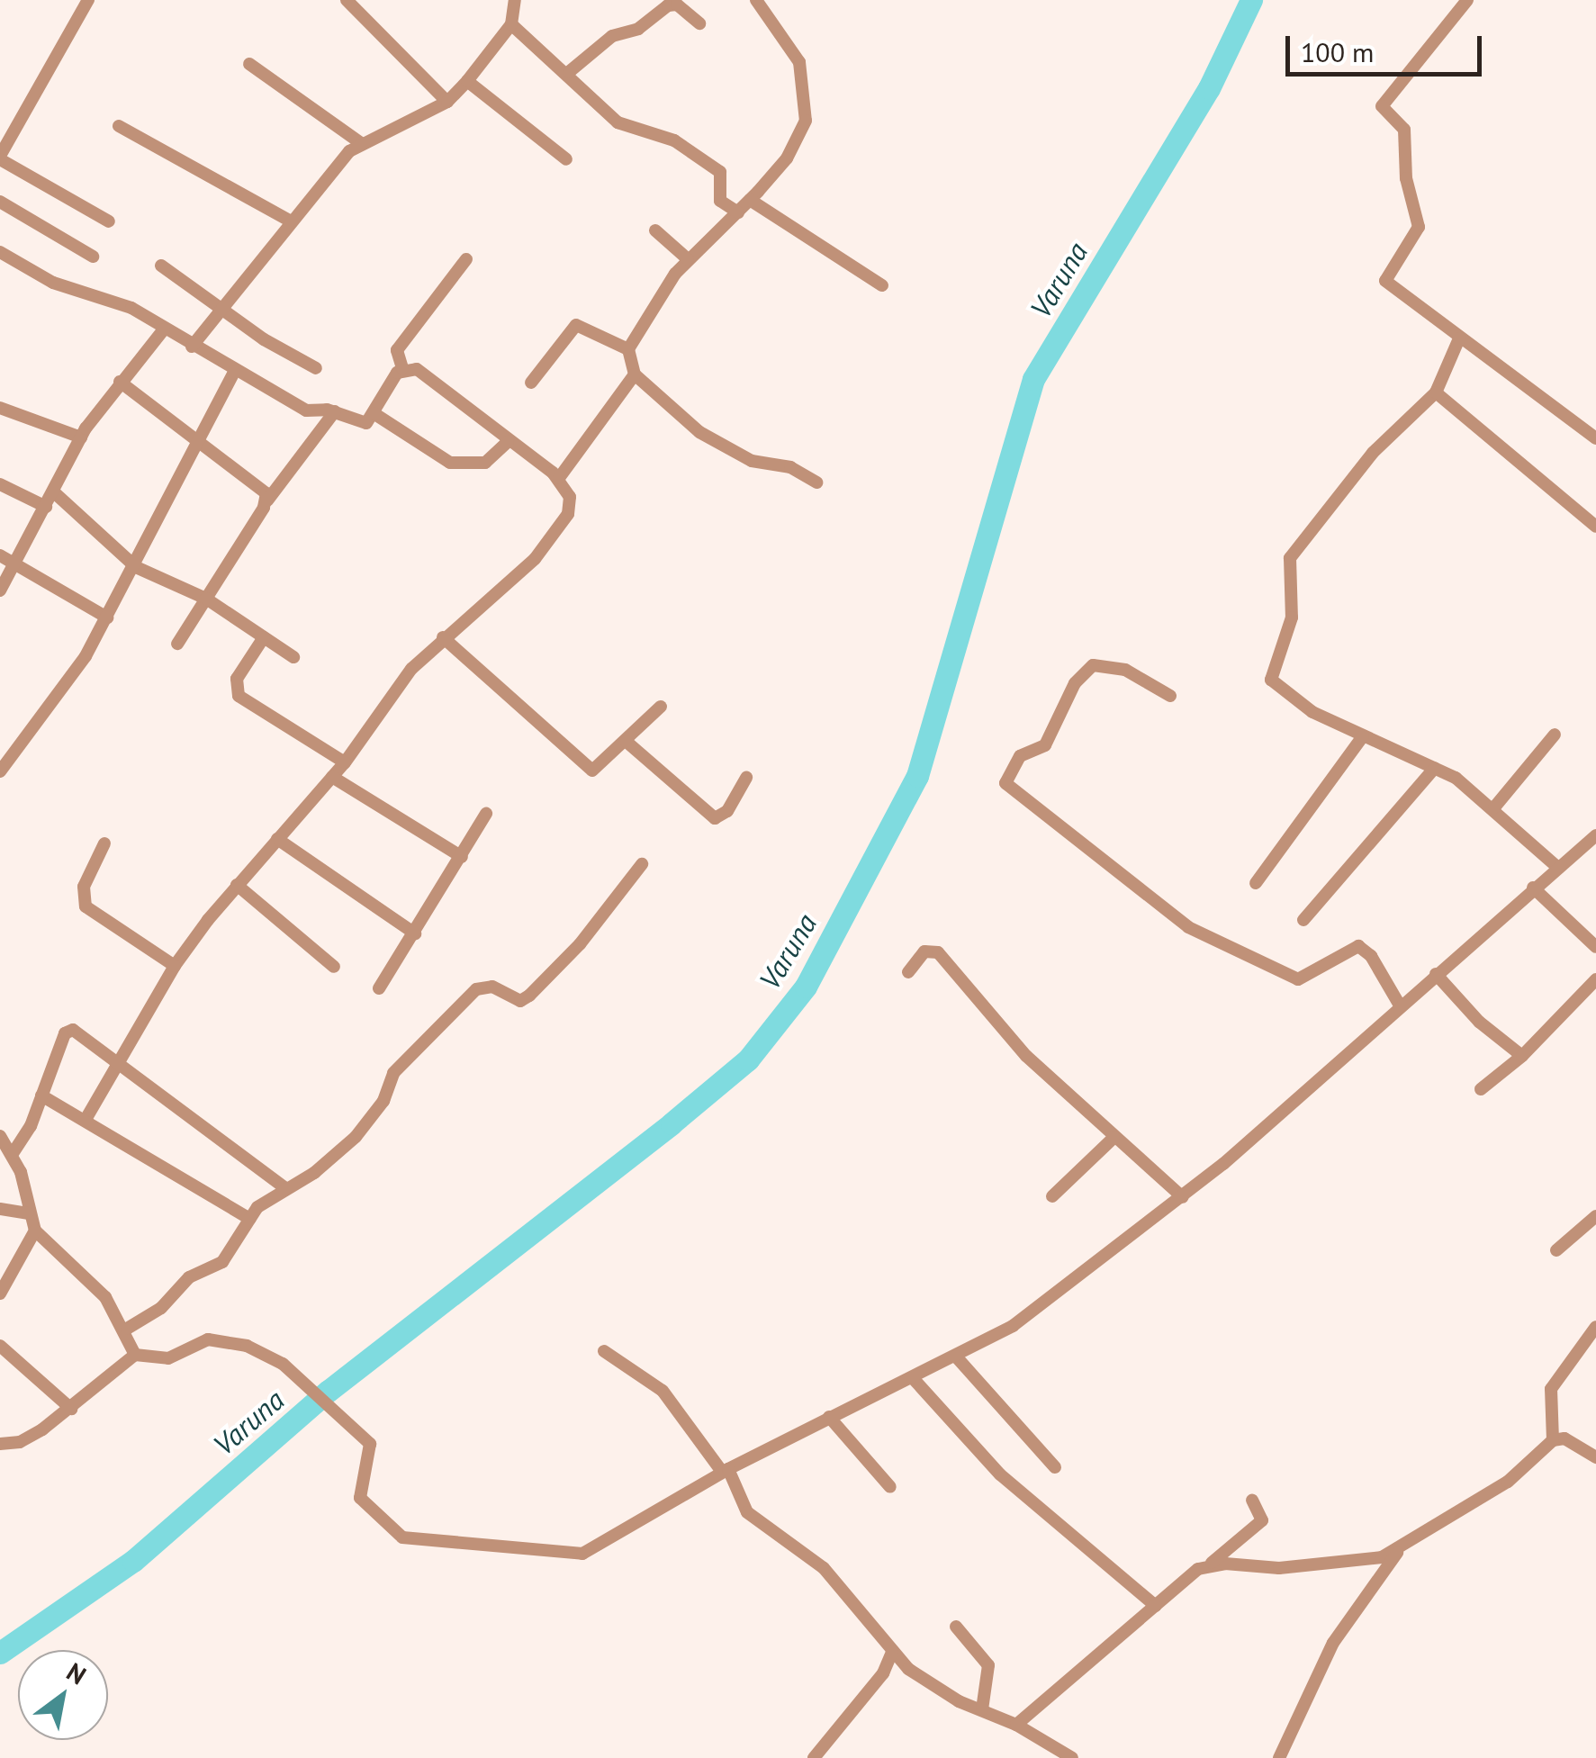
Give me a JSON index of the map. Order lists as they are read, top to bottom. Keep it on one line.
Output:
{"water":["Varuna"],"scale_bar":"100 m","north":"top right"}
